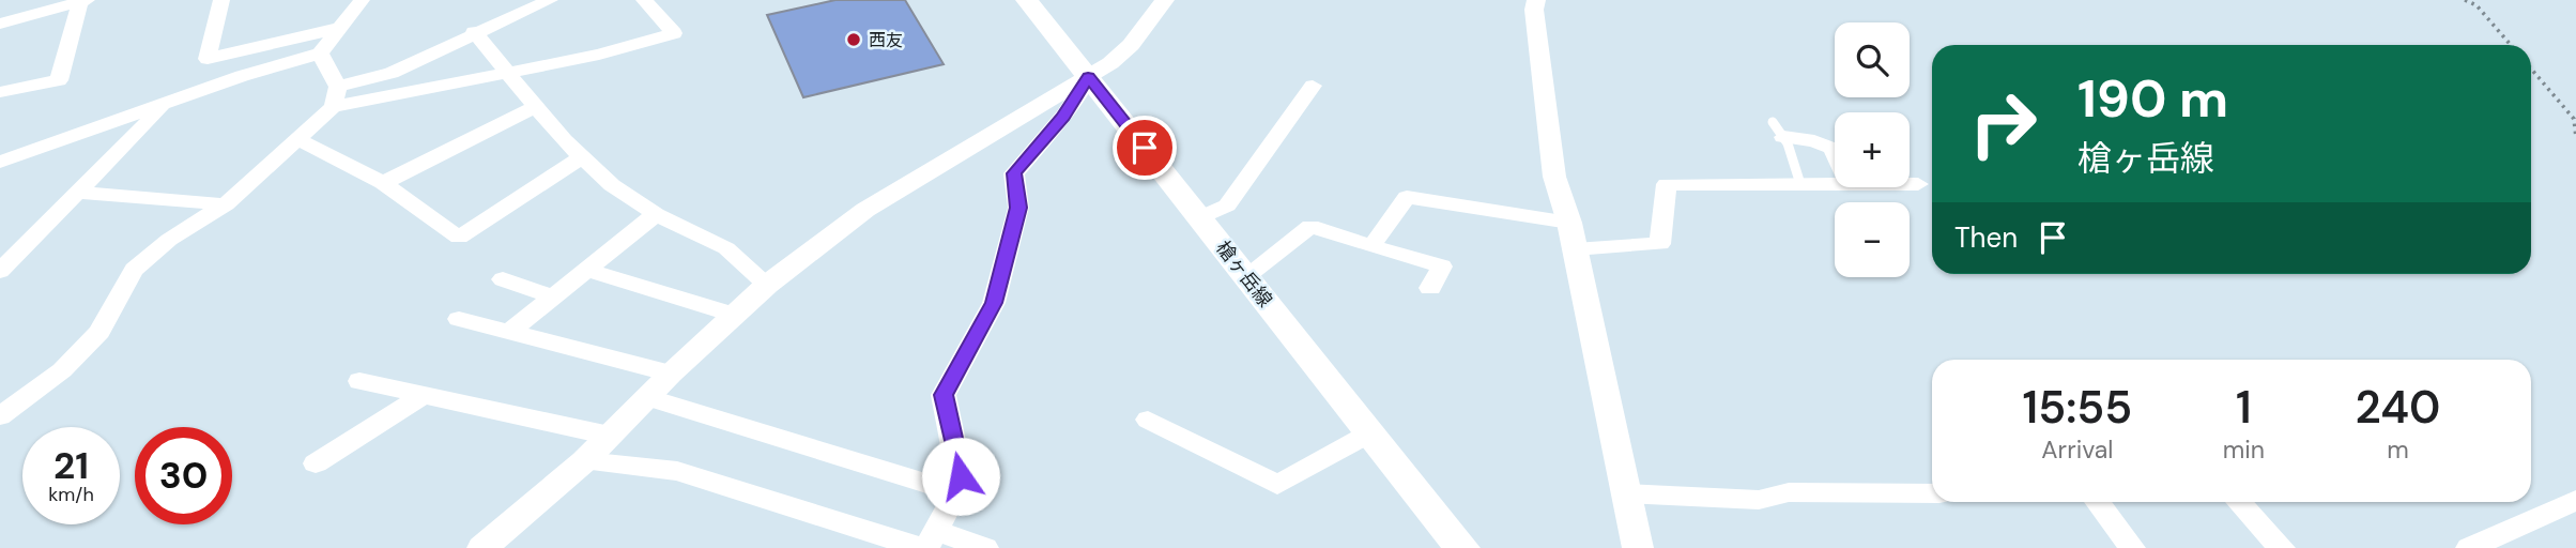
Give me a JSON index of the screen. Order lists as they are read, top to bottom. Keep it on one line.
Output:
{"streets":{"main road":["槍ヶ岳線"]},"places":["西友"],"page":{"map_buttons":["+","−"],"turn":["190 m","槍ヶ岳線"],"then":"Then","eta":["15:55","Arrival","1","min","240","m"],"speed":"21 km/h","limit":"30"}}
